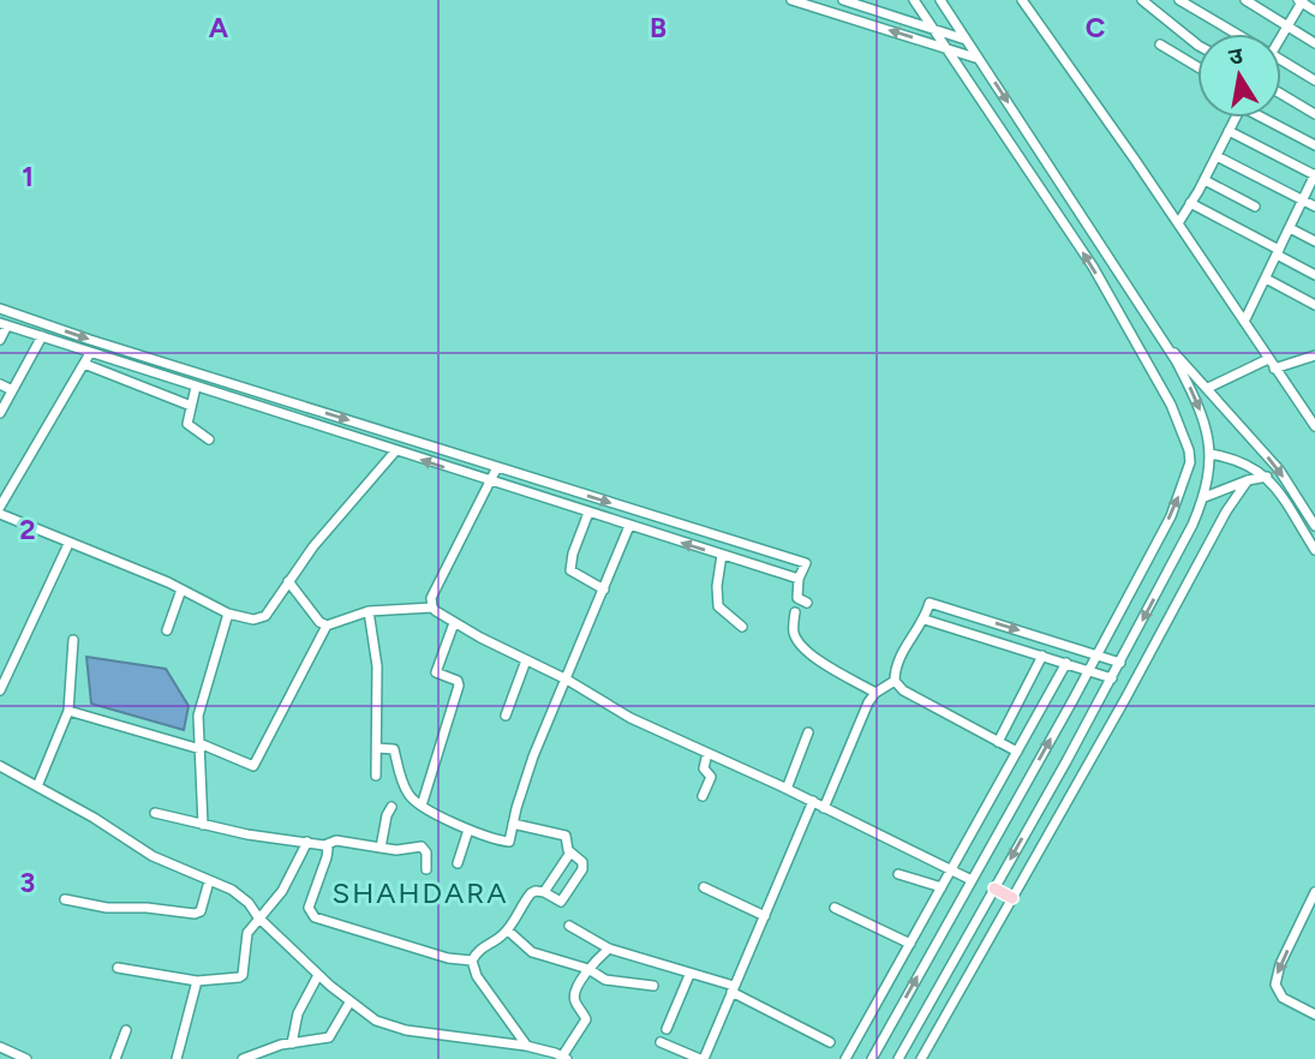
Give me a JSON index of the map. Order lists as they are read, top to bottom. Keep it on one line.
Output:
{"districts":["SHAHDARA"],"north":"top","grid":{"columns":["A","B","C"],"rows":["1","2","3"]}}
